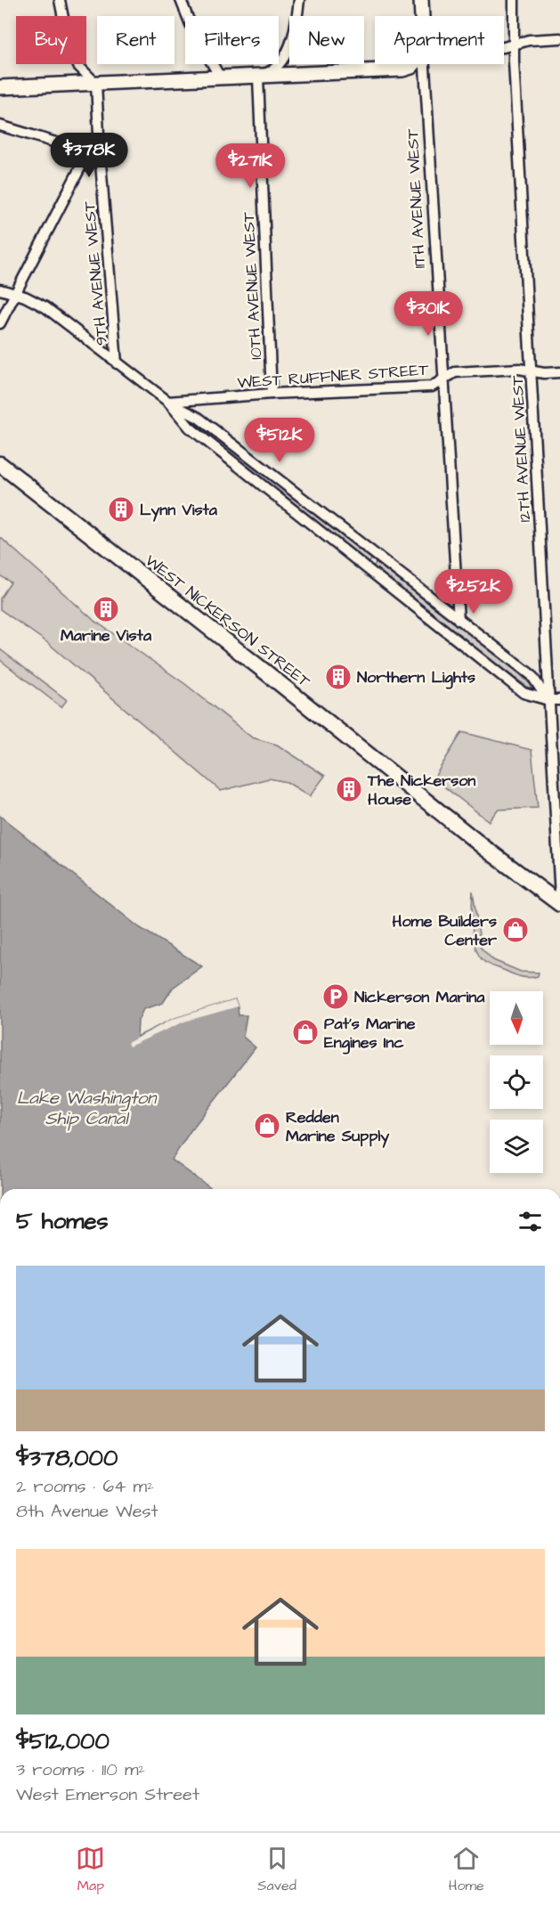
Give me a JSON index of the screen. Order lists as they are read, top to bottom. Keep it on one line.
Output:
{"streets":{"main road":["WEST NICKERSON STREET"],"street":["11TH AVENUE WEST","9TH AVENUE WEST","10TH AVENUE WEST","WEST RUFFNER STREET","12TH AVENUE WEST"]},"crossings":[["11TH AVENUE WEST","WEST RUFFNER STREET"],["10TH AVENUE WEST","WEST RUFFNER STREET"],["WEST RUFFNER STREET","12TH AVENUE WEST"]],"water":["Lake Washington Ship Canal"],"places":{"building":["Lynn Vista","Marine Vista","Northern Lights","The Nickerson House"],"shop":["Home Builders Center","Pat's Marine Engines Inc","Redden Marine Supply"],"parking":["Nickerson Marina"]},"north":"bottom","page":{"chip":["Buy","Rent","Filters","New","Apartment"],"price":["$378K","$271K","$301K","$512K","$252K"],"heading":"5 homes","list":[{"name":"$378,000","note":"2 rooms · 64 m² · 8th Avenue West"},{"name":"$512,000","note":"3 rooms · 110 m² · West Emerson Street"}],"tabs":["Map","Saved","Home"]}}
